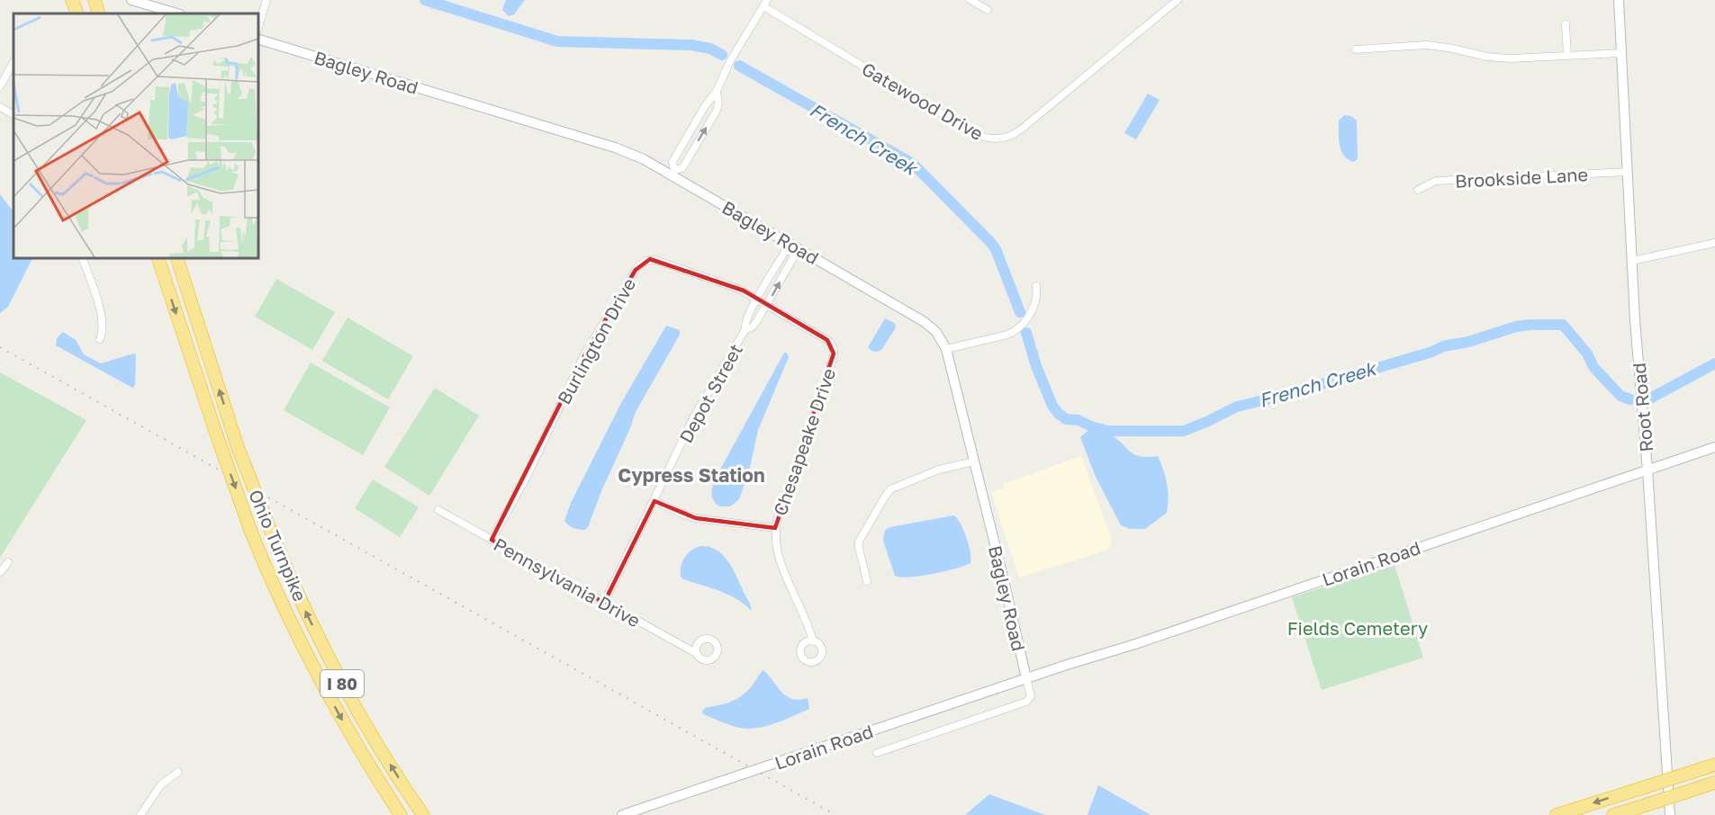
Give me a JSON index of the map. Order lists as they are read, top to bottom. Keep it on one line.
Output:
{"streets":{"highway":["Ohio Turnpike","I 80"],"street":["Bagley Road","Gatewood Drive","Brookside Lane","Burlington Drive","Depot Street","Root Road","Chesapeake Drive","Lorain Road","Pennsylvania Drive"]},"crossings":[["Bagley Road","Depot Street"],["Bagley Road","Lorain Road"],["Brookside Lane","Root Road"],["Burlington Drive","Depot Street"],["Burlington Drive","Chesapeake Drive"],["Burlington Drive","Pennsylvania Drive"],["Depot Street","Chesapeake Drive"],["Depot Street","Pennsylvania Drive"],["Root Road","Lorain Road"]],"districts":["Cypress Station"],"water":["French Creek"],"parks":["Fields Cemetery"]}
